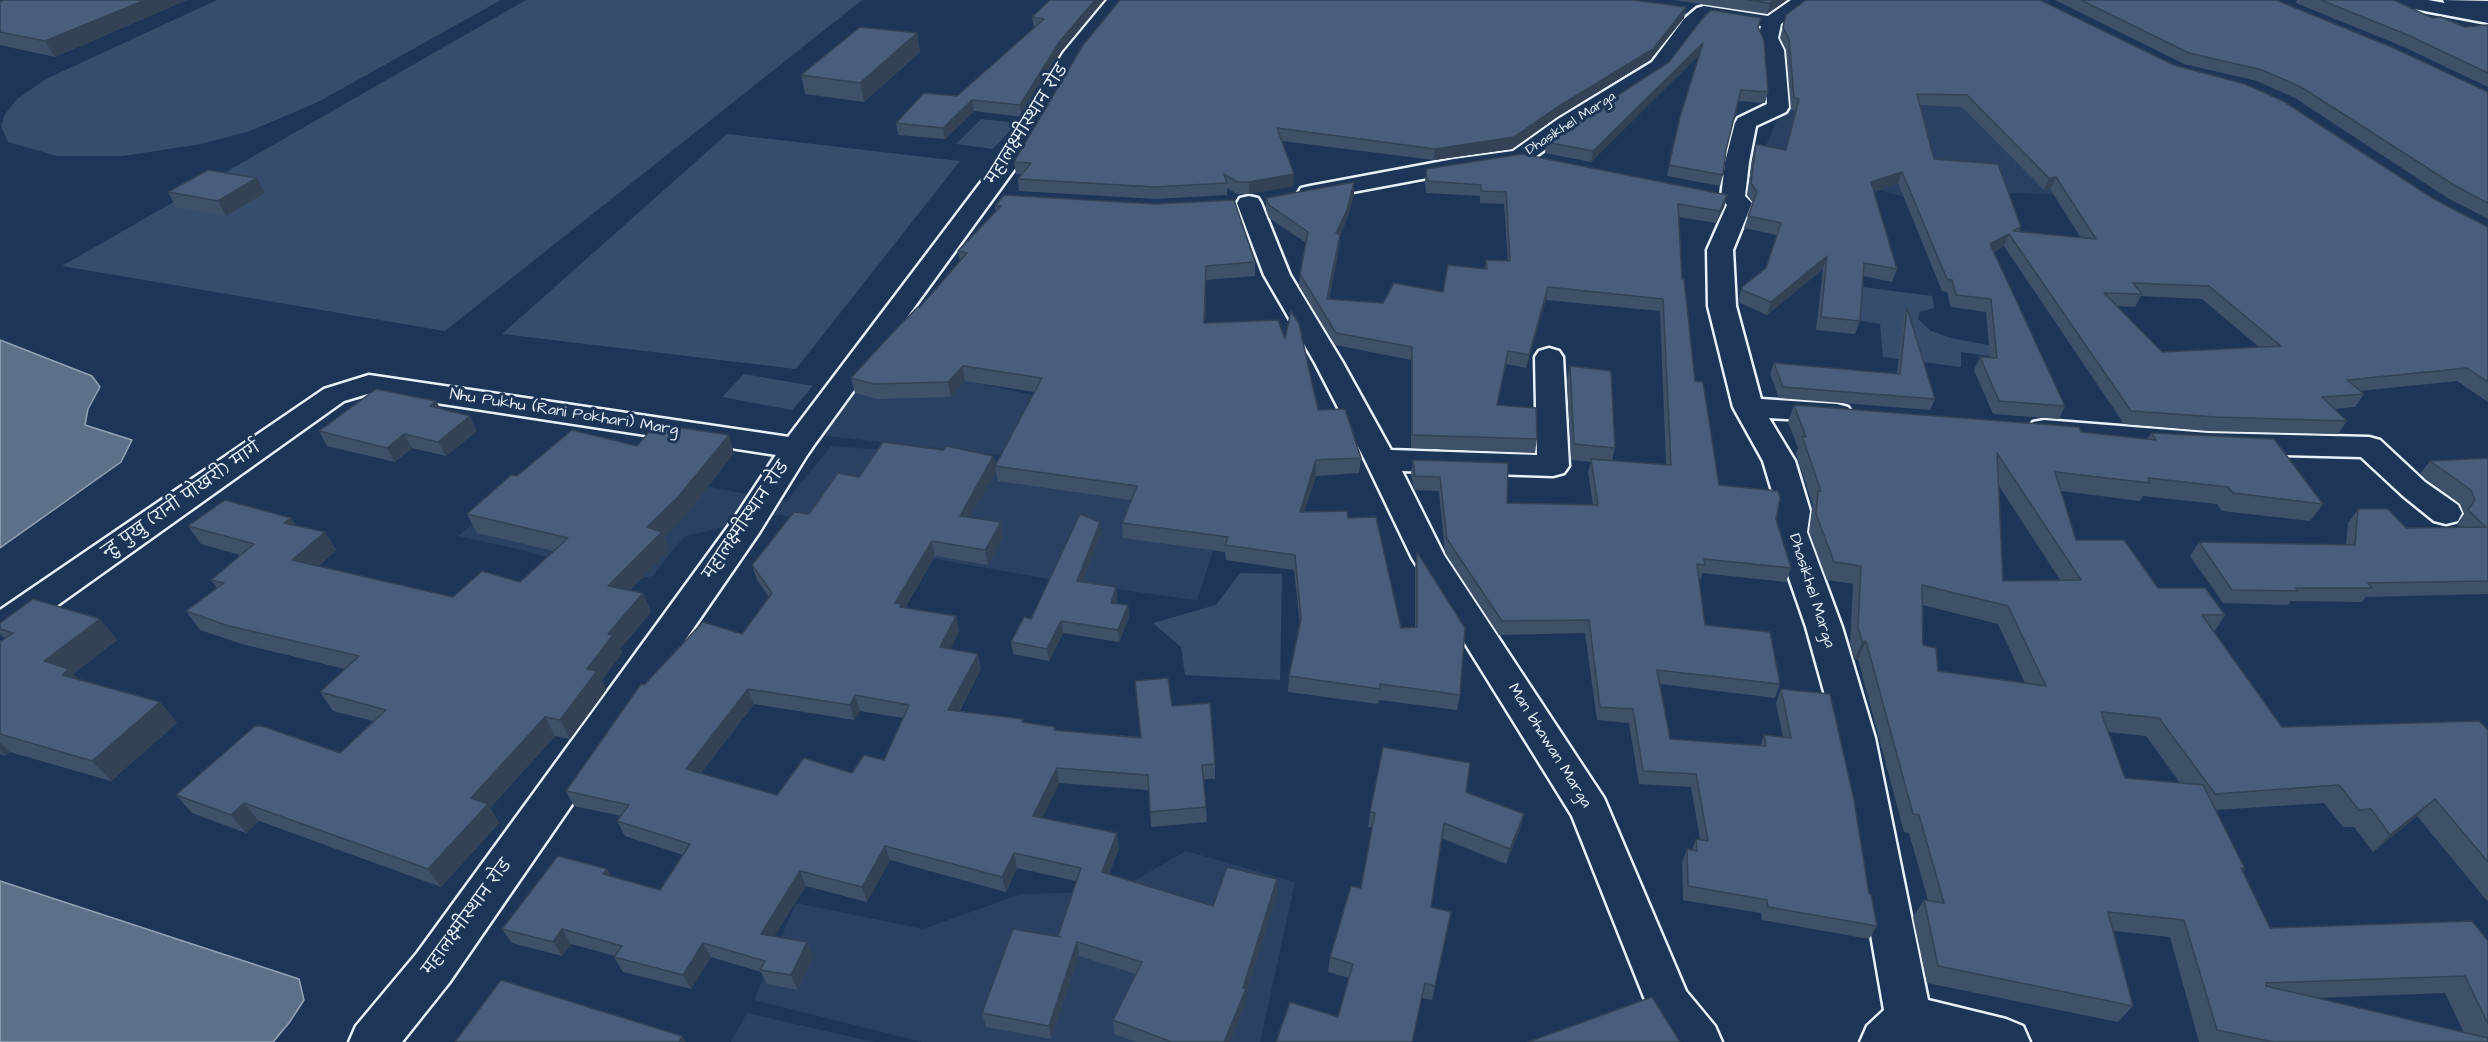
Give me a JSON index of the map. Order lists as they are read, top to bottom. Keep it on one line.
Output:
{"streets":{"main road":["Dhasikhel Marga","महालक्ष्मीस्थान रोड","Nhu Pukhu (Rani Pokhari) Marg","न्हु पुखु (रानी पोखरी) मार्ग","Man bhawan Marga"]},"crossings":[["Dhasikhel Marga","Man bhawan Marga"],["महालक्ष्मीस्थान रोड","Nhu Pukhu (Rani Pokhari) Marg"],["Nhu Pukhu (Rani Pokhari) Marg","न्हु पुखु (रानी पोखरी) मार्ग"]]}
